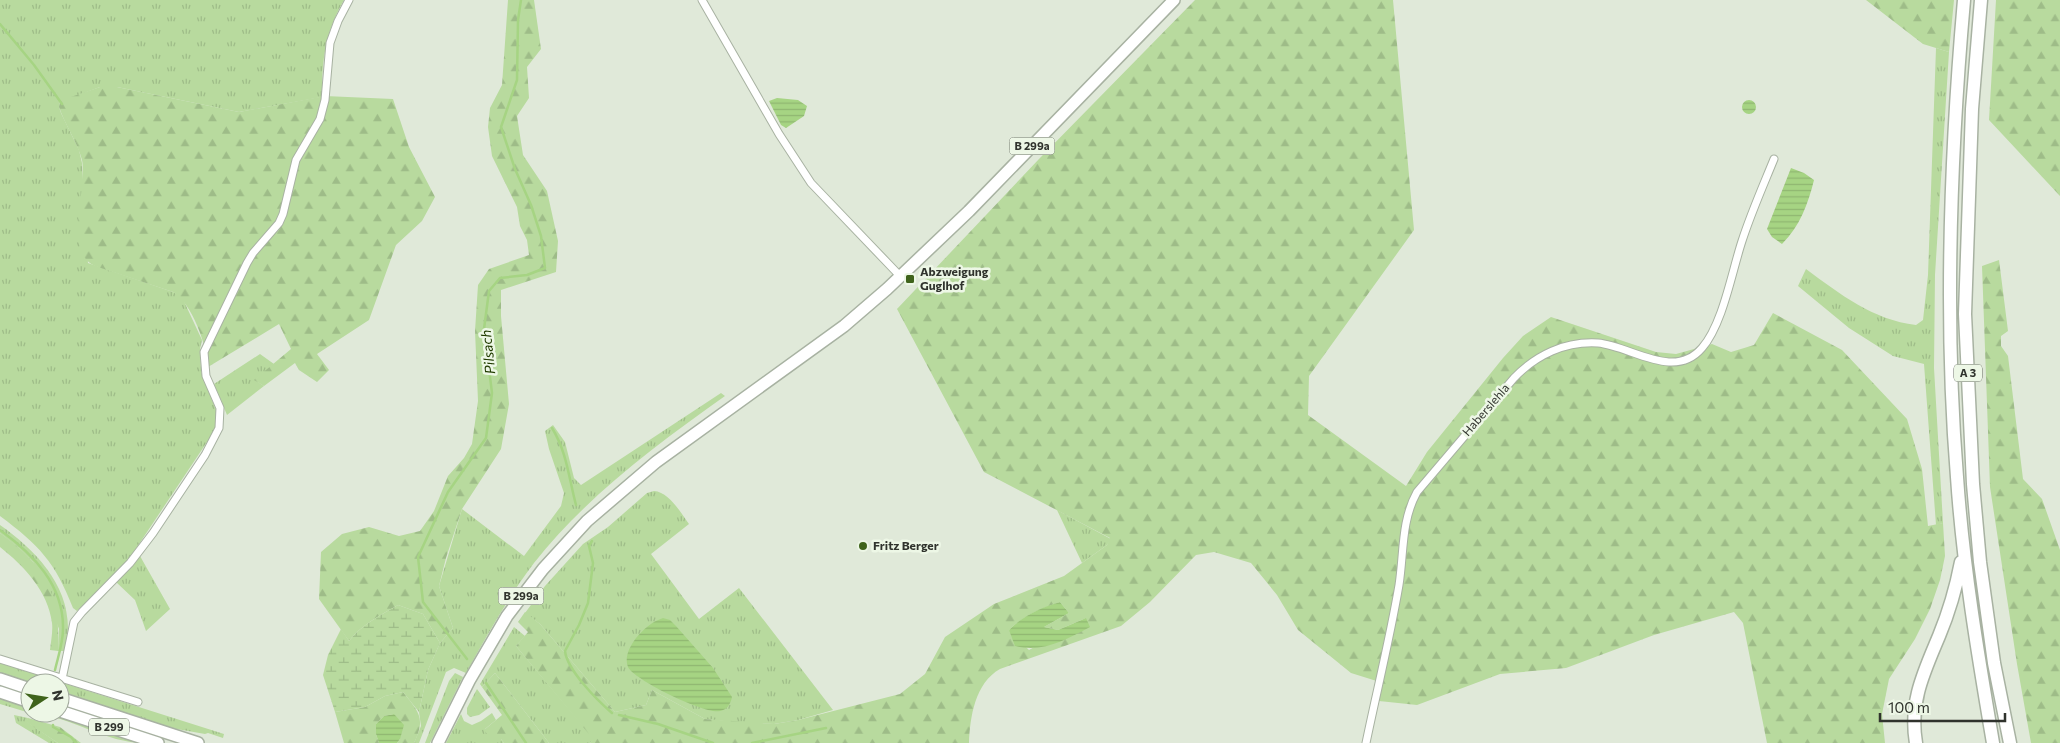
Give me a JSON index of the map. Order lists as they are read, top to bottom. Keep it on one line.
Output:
{"streets":{"highway":["A 3"],"main road":["B 299a","B 299"],"street":["Haberslehla"]},"water":["Pilsach"],"places":{"transit":["Abzweigung Guglhof"],"other":["Fritz Berger"]},"scale_bar":"100 m","north":"right"}
